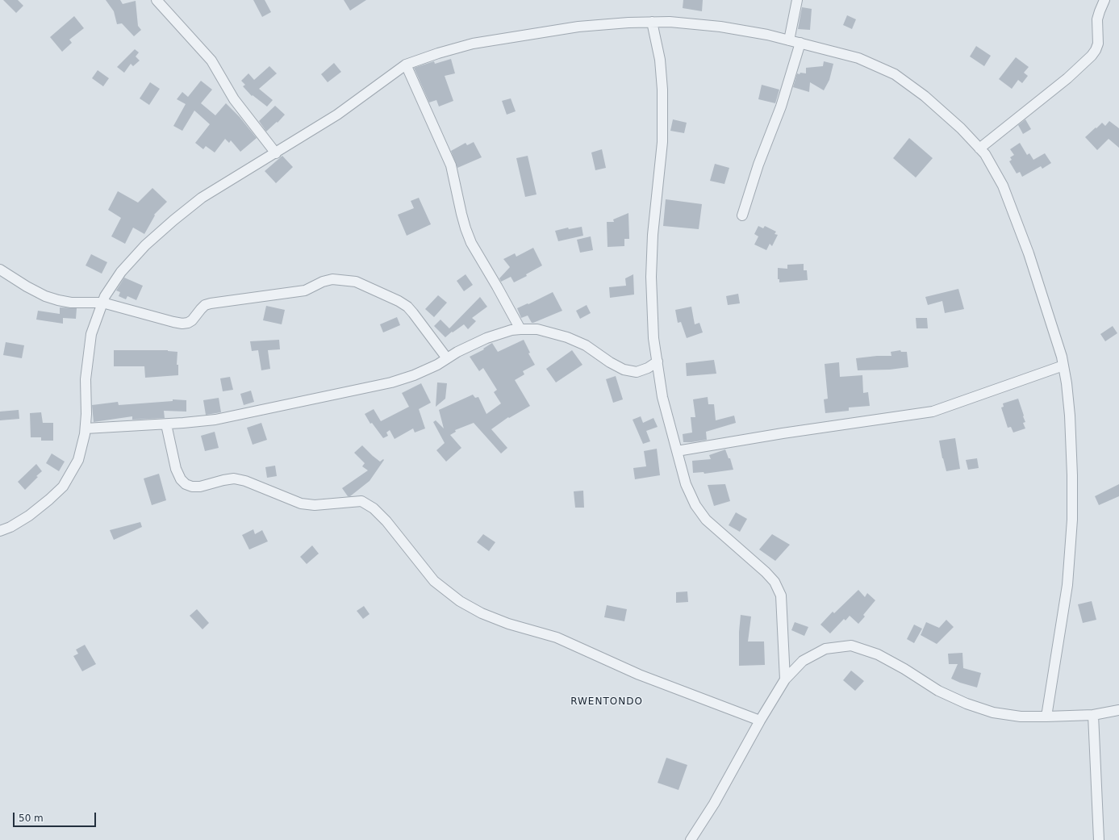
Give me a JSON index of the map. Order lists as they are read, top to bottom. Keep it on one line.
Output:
{"districts":["RWENTONDO"],"scale_bar":"50 m"}
